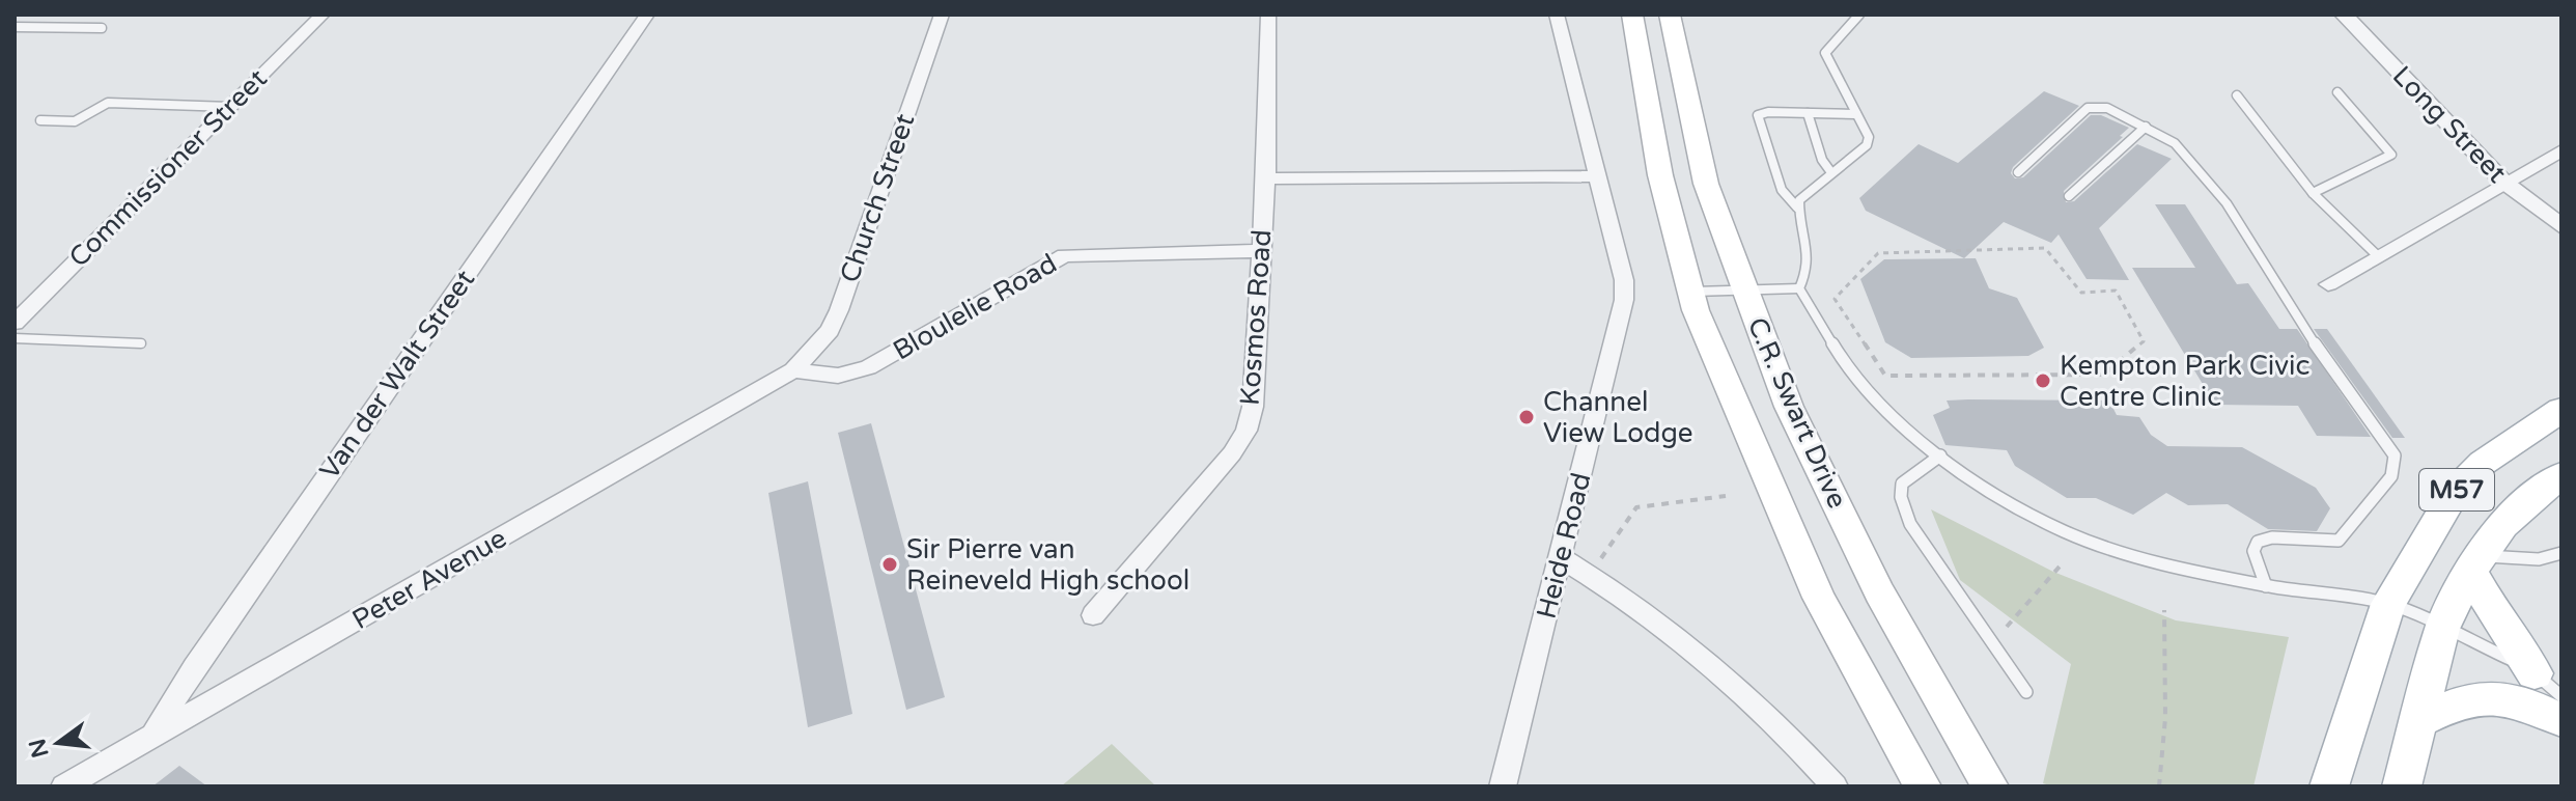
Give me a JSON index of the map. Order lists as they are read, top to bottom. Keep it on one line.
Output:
{"streets":{"main road":["C.R. Swart Drive","M57"],"street":["Long Street","Commissioner Street","Church Street","Bloulelie Road","Kosmos Road","Van der Walt Street","Heide Road","Peter Avenue"]},"crossings":[["Church Street","Bloulelie Road"],["Church Street","Peter Avenue"],["Bloulelie Road","Kosmos Road"],["Bloulelie Road","Peter Avenue"],["Van der Walt Street","Peter Avenue"]],"places":["Kempton Park Civic Centre Clinic","Channel View Lodge","Sir Pierre van Reineveld High school"],"north":"left"}
